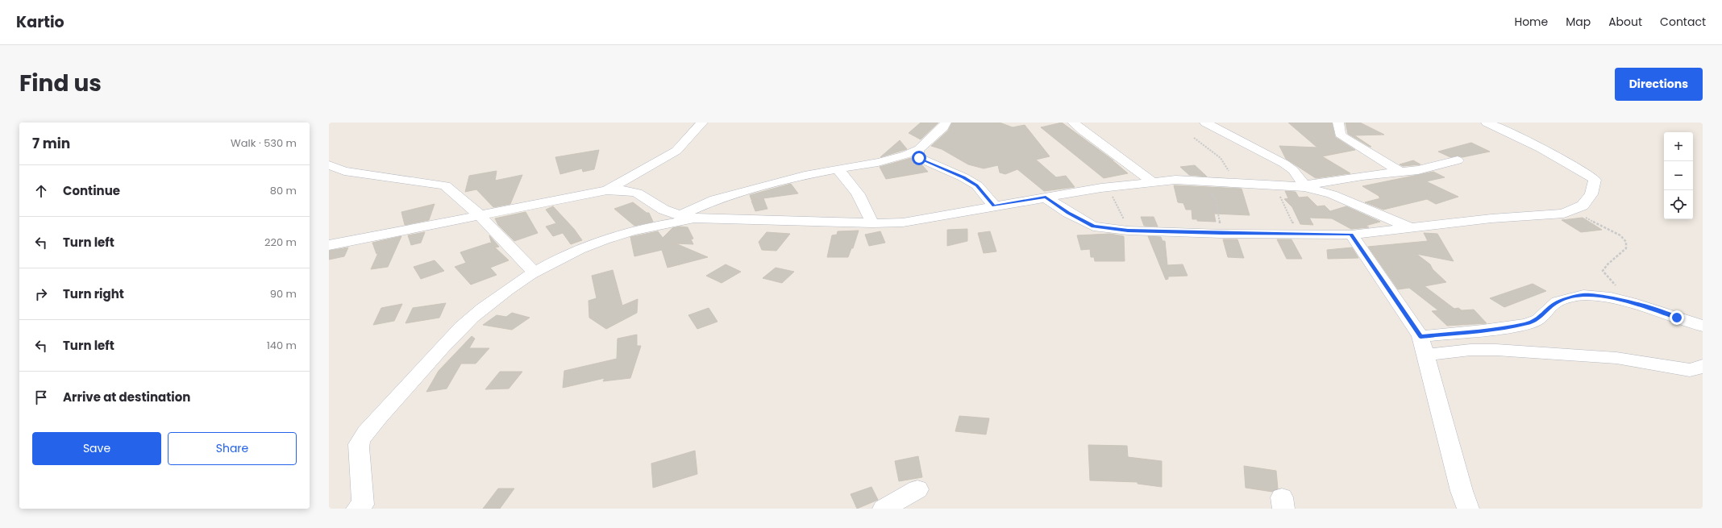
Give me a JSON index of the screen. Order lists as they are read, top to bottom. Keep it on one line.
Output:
{"page":{"header":"Kartio","nav":["Home","Map","About","Contact"],"title":"Find us","buttons":["Directions",["Save","Share"]],"heading":["7 min","Walk · 530 m"],"map_buttons":["+","−"],"list":[["Continue","80 m"],["Turn left","220 m"],["Turn right","90 m"],["Turn left","140 m"],"Arrive at destination"]}}
